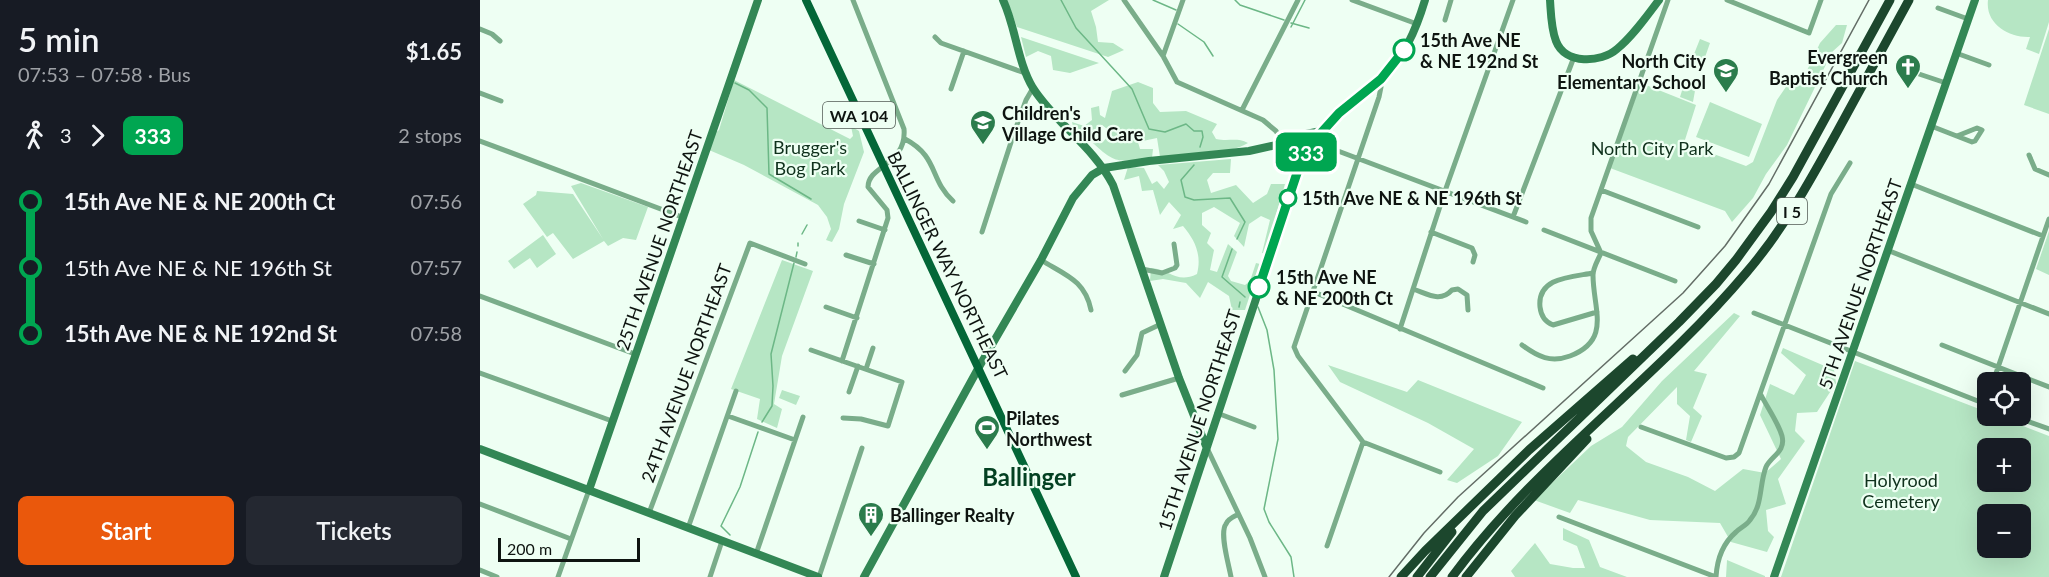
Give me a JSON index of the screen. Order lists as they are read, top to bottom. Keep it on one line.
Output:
{"streets":{"highway":["I 5"],"main road":["WA 104","BALLINGER WAY NORTHEAST"],"street":["25TH AVENUE NORTHEAST","5TH AVENUE NORTHEAST","24TH AVENUE NORTHEAST","15TH AVENUE NORTHEAST"]},"districts":["Ballinger"],"parks":["Brugger's Bog Park","North City Park","Holyrood Cemetery"],"places":{"other":["15th Ave NE & NE 192nd St","15th Ave NE & NE 196th St","15th Ave NE & NE 200th Ct"],"church":["Evergreen Baptist Church"],"school or university":["North City Elementary School","Children's Village Child Care"],"sports":["Pilates Northwest"],"building":["Ballinger Realty"]},"lines":["bus line 333"],"scale_bar":"200 m","page":{"heading":["5 min","07:53 – 07:58 · Bus","$1.65"],"on_map":"333","legs":["3","333","2 stops"],"list":[{"name":"15th Ave NE & NE 200th Ct","value":"07:56"},{"name":"15th Ave NE & NE 196th St","value":"07:57"},{"name":"15th Ave NE & NE 192nd St","value":"07:58"}],"map_buttons":["+","−"],"buttons":["Start","Tickets"],"scale":"200 m"}}
